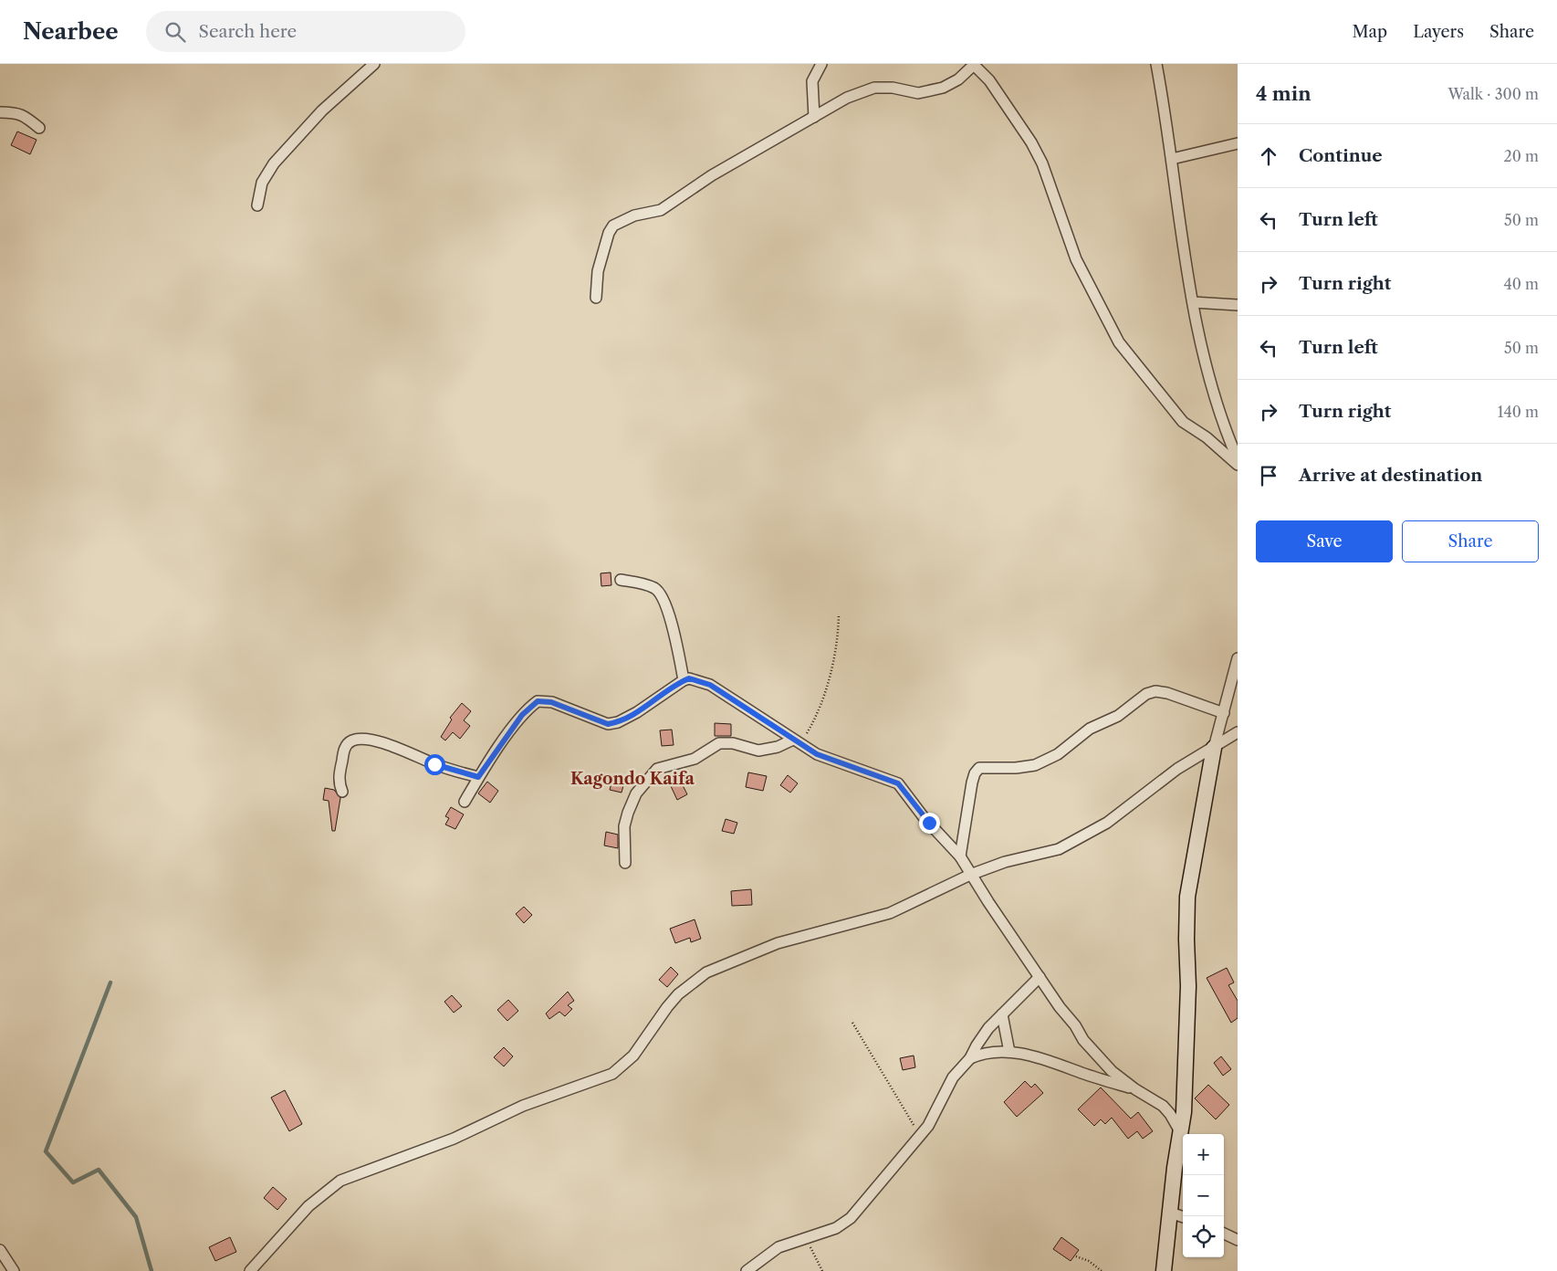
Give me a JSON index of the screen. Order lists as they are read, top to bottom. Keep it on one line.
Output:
{"districts":["Kagondo Kaifa"],"page":{"header":"Nearbee","search":"Search here","nav":["Map","Layers","Share"],"heading":["4 min","Walk · 300 m"],"list":[["Continue","20 m"],["Turn left","50 m"],["Turn right","40 m"],["Turn left","50 m"],["Turn right","140 m"],"Arrive at destination"],"buttons":["Save","Share"],"map_buttons":["+","−"]}}
